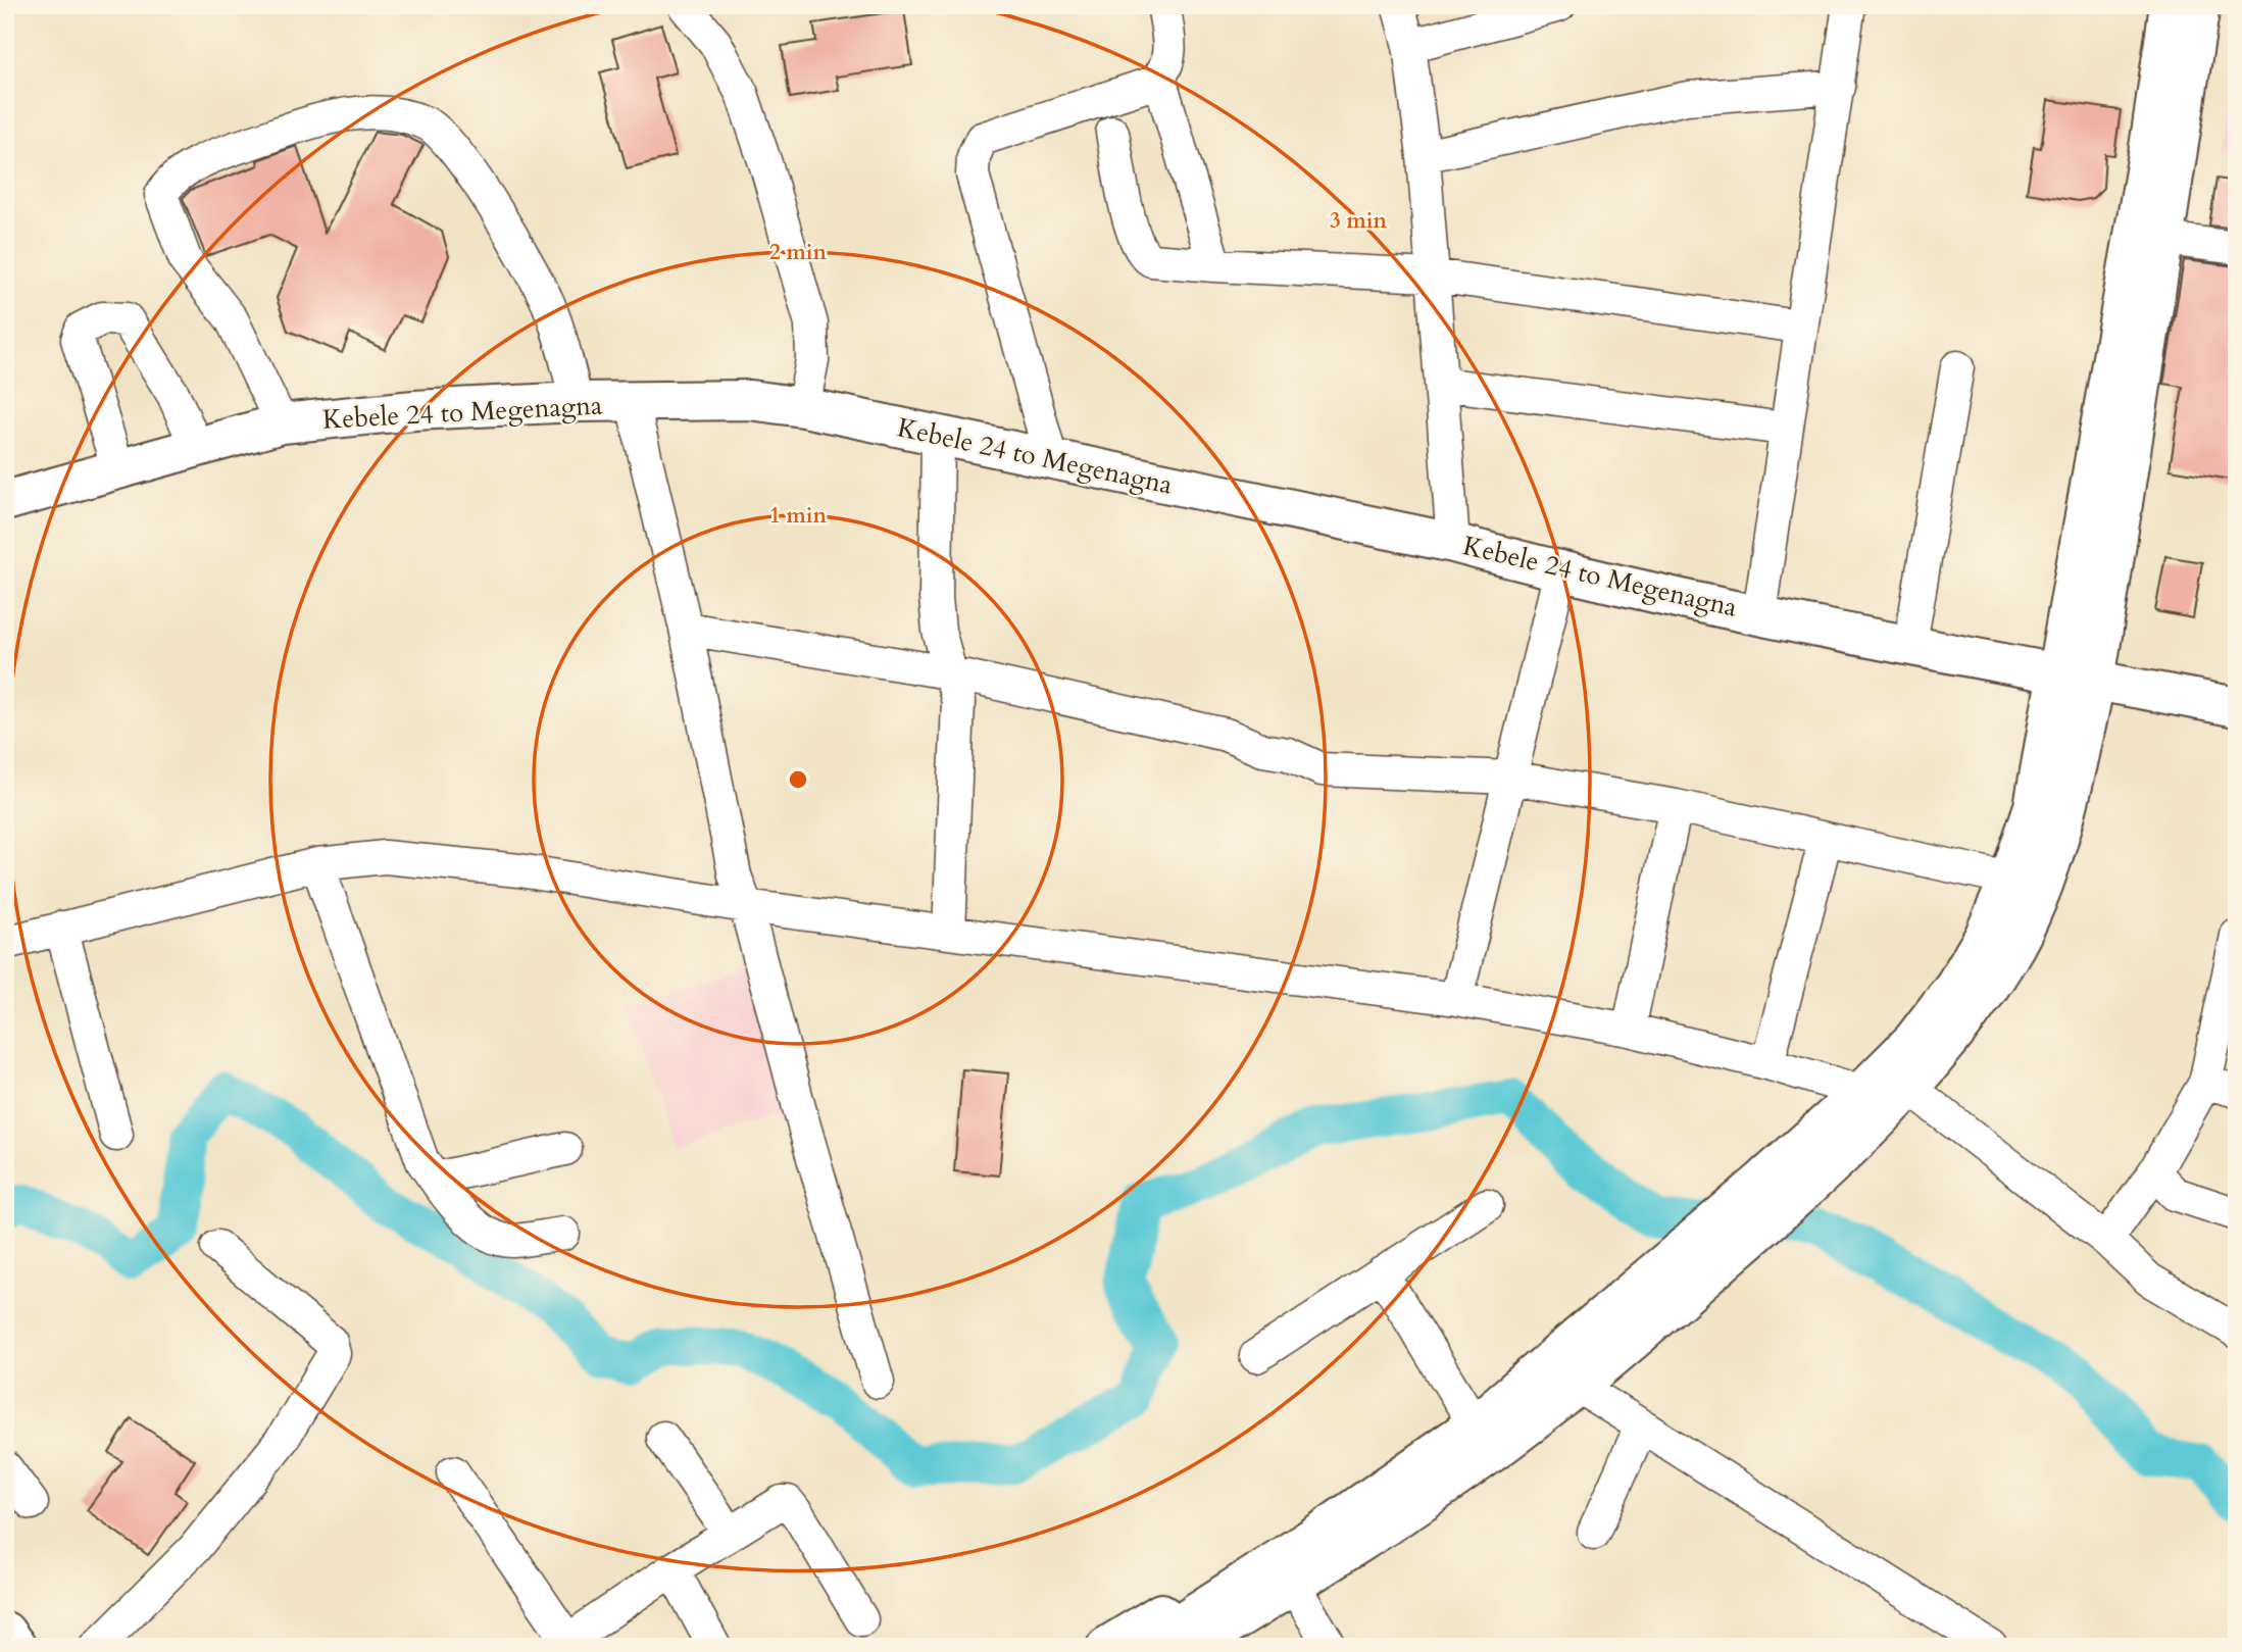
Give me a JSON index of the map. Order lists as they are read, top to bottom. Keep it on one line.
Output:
{"streets":{"main road":["Kebele 24 to Megenagna"]},"rings":["3 min","2 min","1 min"]}
